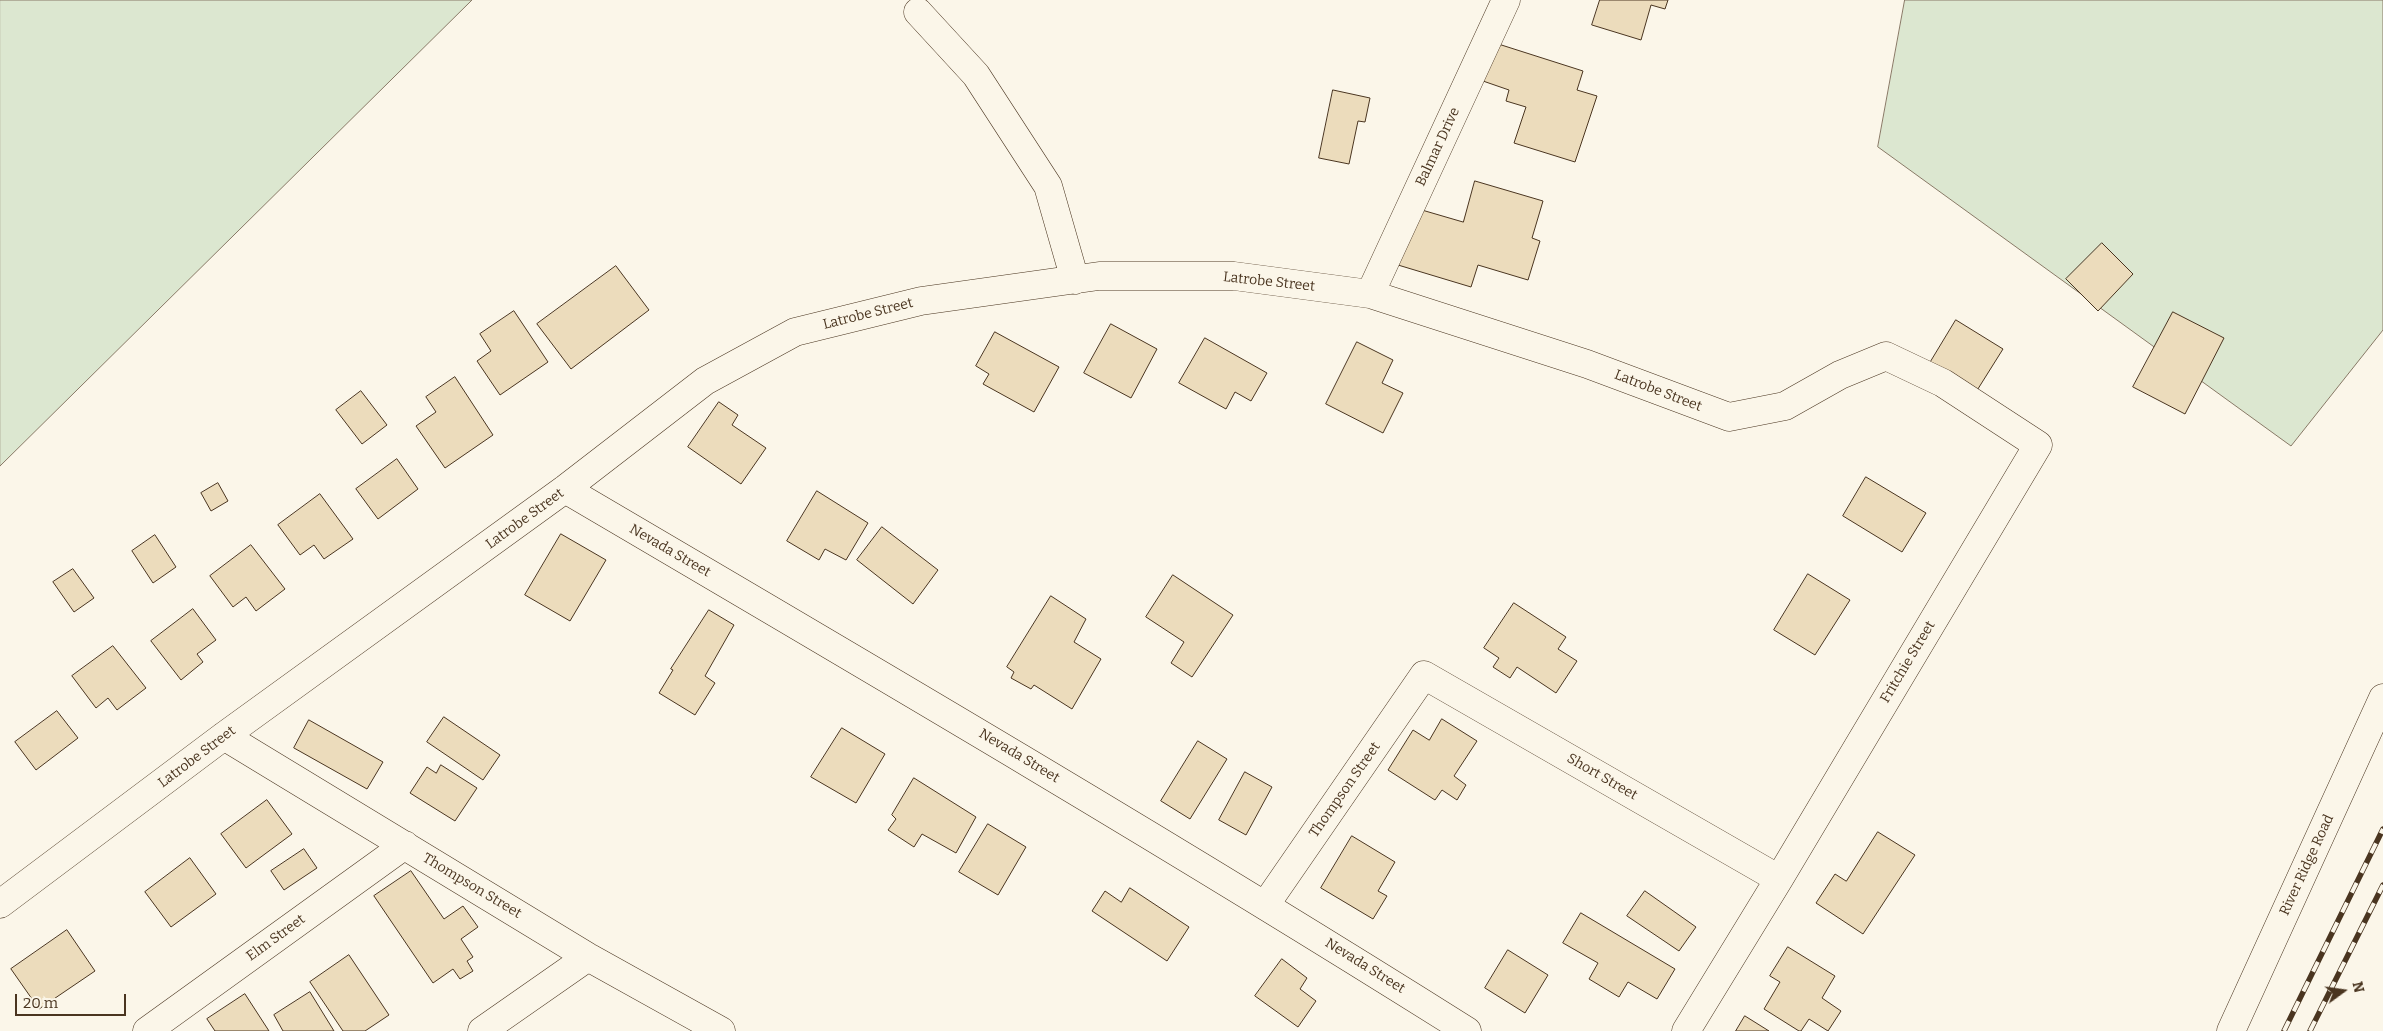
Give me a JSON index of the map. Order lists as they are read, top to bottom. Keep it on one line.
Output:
{"streets":{"street":["Balmar Drive","Latrobe Street","Nevada Street","Fritchie Street","Short Street","Thompson Street","River Ridge Road","Elm Street"]},"crossings":[["Balmar Drive","Latrobe Street"],["Latrobe Street","Nevada Street"],["Latrobe Street","Fritchie Street"],["Latrobe Street","Thompson Street"],["Nevada Street","Thompson Street"],["Fritchie Street","Short Street"],["Short Street","Thompson Street"],["Thompson Street","Elm Street"]],"scale_bar":"20 m","north":"right"}
